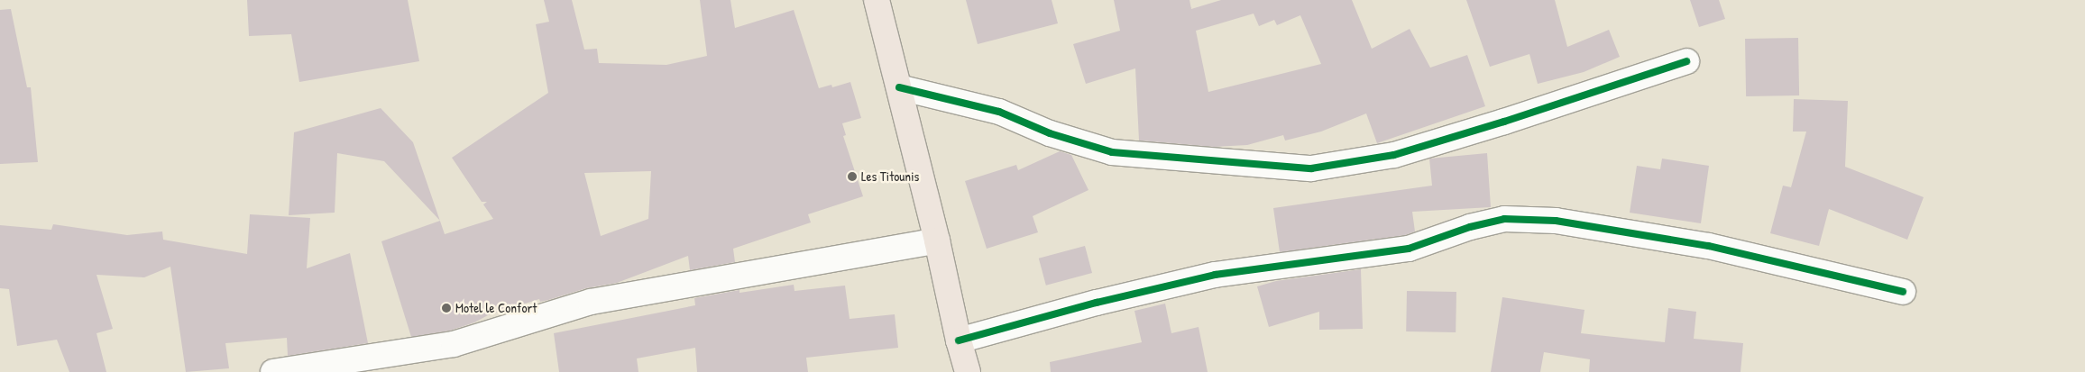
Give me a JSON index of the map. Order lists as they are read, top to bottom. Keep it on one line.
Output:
{"places":["Les Titounis","Motel le Confort"]}
